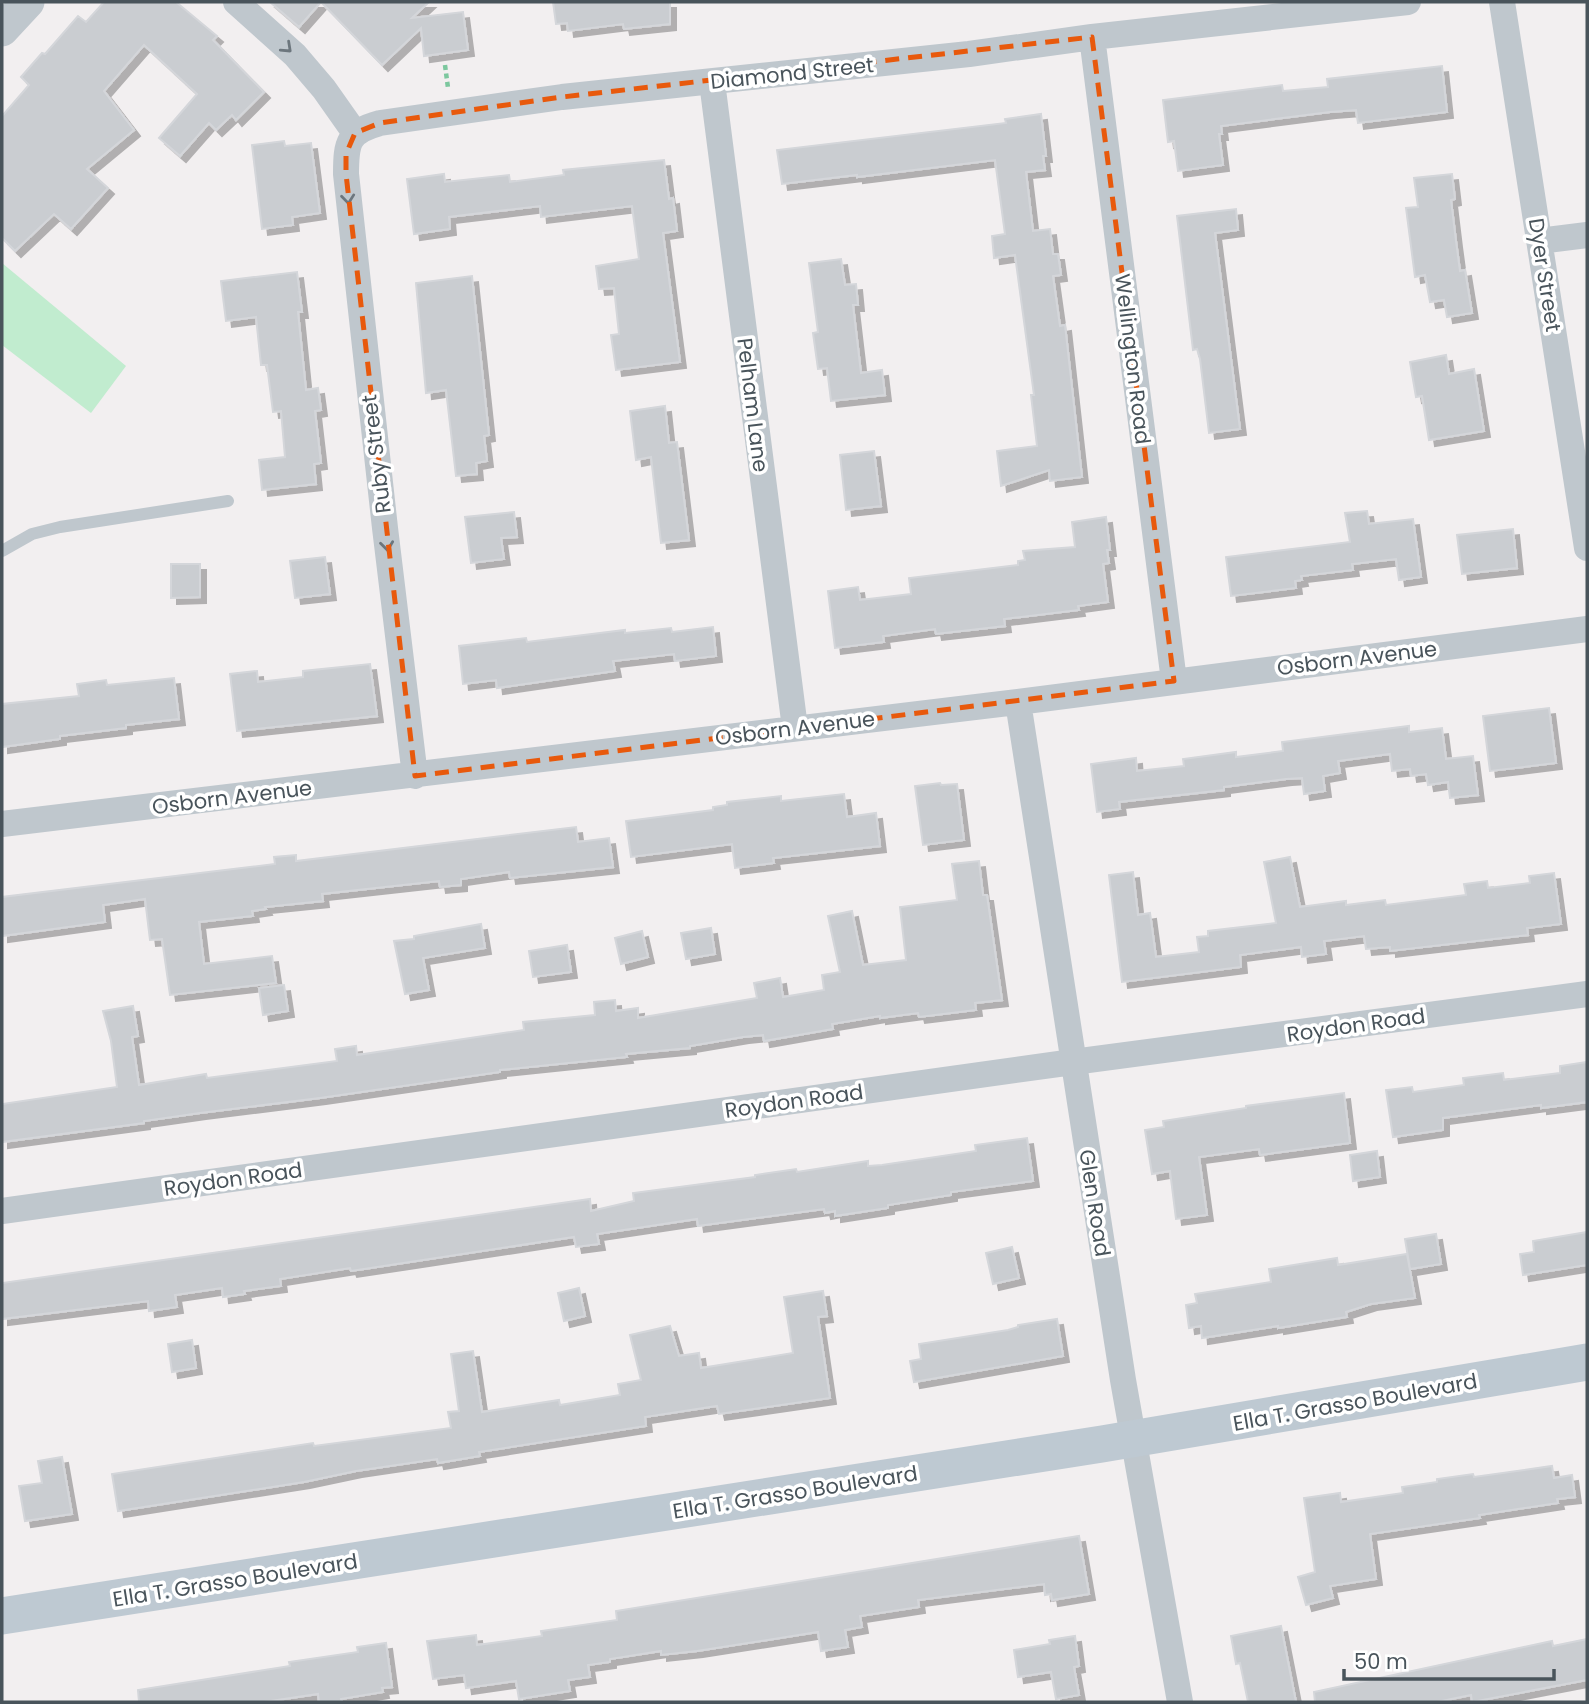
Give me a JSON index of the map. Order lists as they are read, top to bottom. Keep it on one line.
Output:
{"streets":{"main road":["Ella T. Grasso Boulevard"],"street":["Diamond Street","Dyer Street","Wellington Road","Pelham Lane","Ruby Street","Osborn Avenue","Roydon Road","Glen Road"]},"crossings":[["Diamond Street","Wellington Road"],["Diamond Street","Pelham Lane"],["Diamond Street","Ruby Street"],["Wellington Road","Osborn Avenue"],["Pelham Lane","Osborn Avenue"],["Ruby Street","Osborn Avenue"],["Osborn Avenue","Glen Road"],["Roydon Road","Glen Road"],["Glen Road","Ella T. Grasso Boulevard"]],"one_way":["Ruby Street"],"scale_bar":"50 m"}
